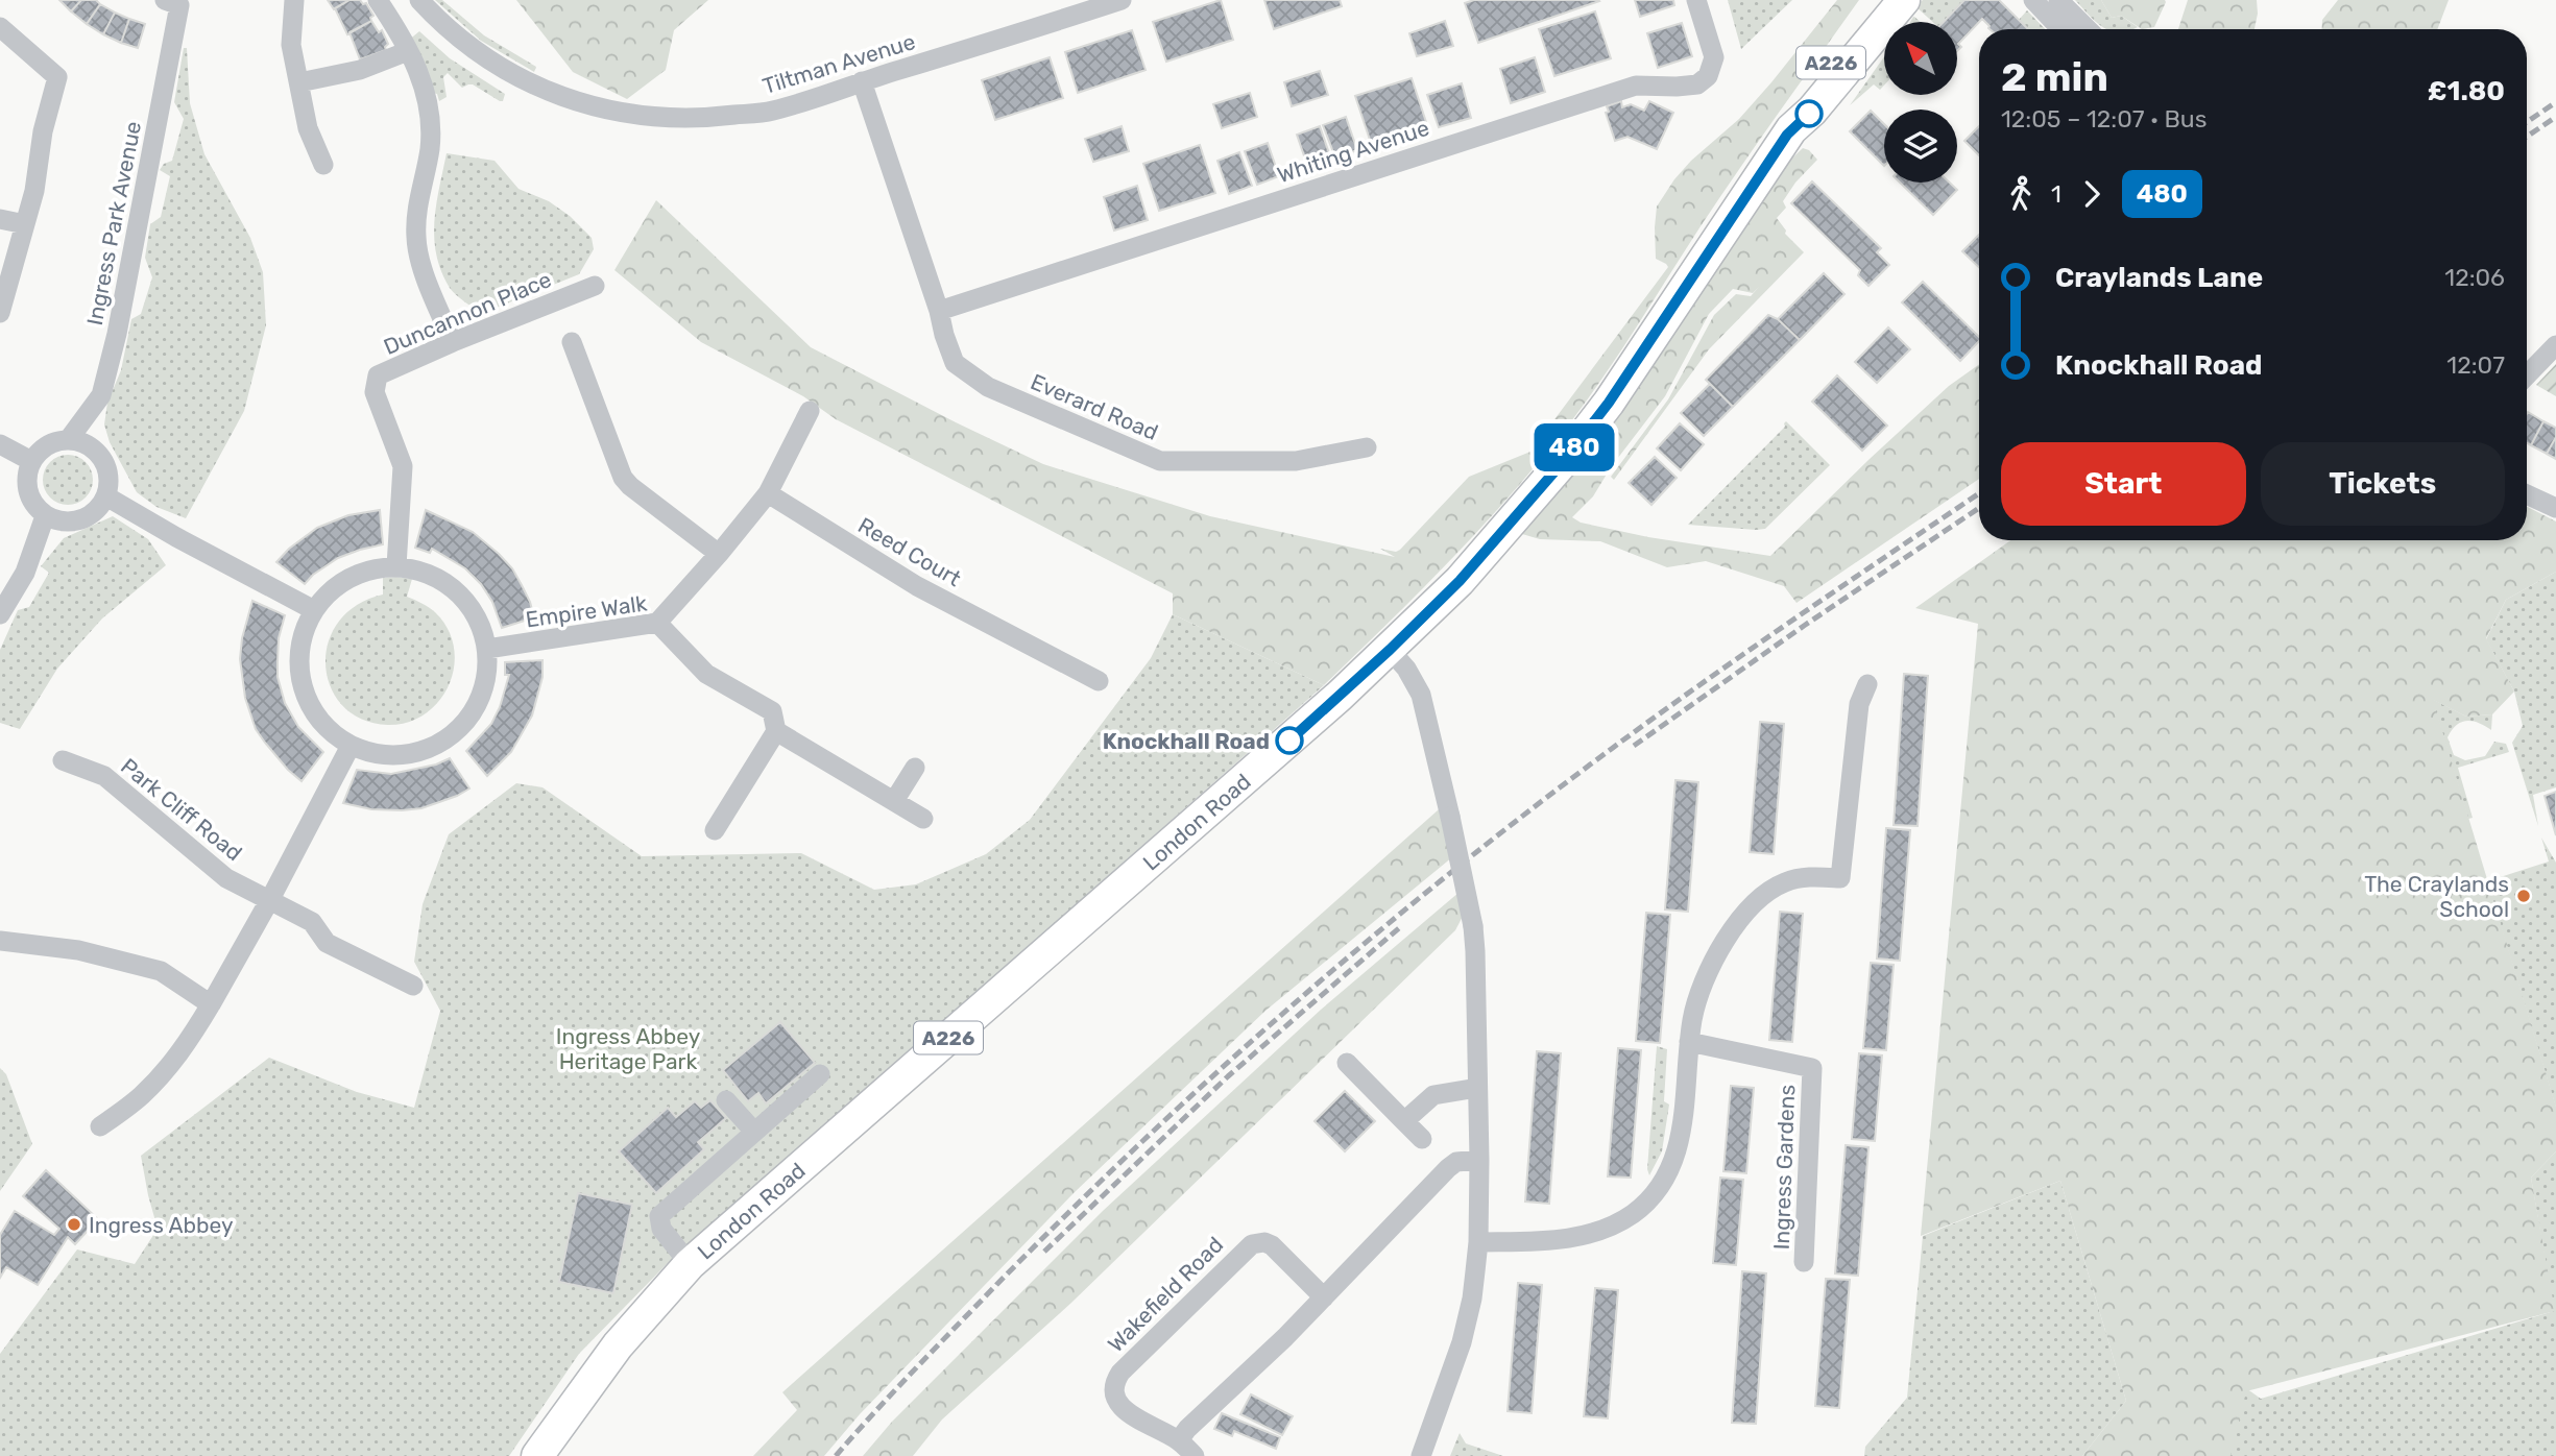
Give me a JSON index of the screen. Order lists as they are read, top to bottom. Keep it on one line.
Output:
{"streets":{"main road":["A226","London Road"],"street":["Tiltman Avenue","Whiting Avenue","Ingress Park Avenue","Duncannon Place","Everard Road","Reed Court","Empire Walk","Park Cliff Road","Ingress Gardens","Wakefield Road"]},"crossings":[["Tiltman Avenue","Everard Road"],["Whiting Avenue","Everard Road"],["Duncannon Place","Empire Walk"]],"parks":["Ingress Abbey Heritage Park"],"places":["Knockhall Road","The Craylands School","Ingress Abbey"],"lines":["bus line 480"],"north":"top left","page":{"on_map":"480","heading":["2 min","12:05 – 12:07 · Bus","£1.80"],"legs":["1","480"],"list":[{"name":"Craylands Lane","value":"12:06"},{"name":"Knockhall Road","value":"12:07"}],"buttons":["Start","Tickets"]}}
